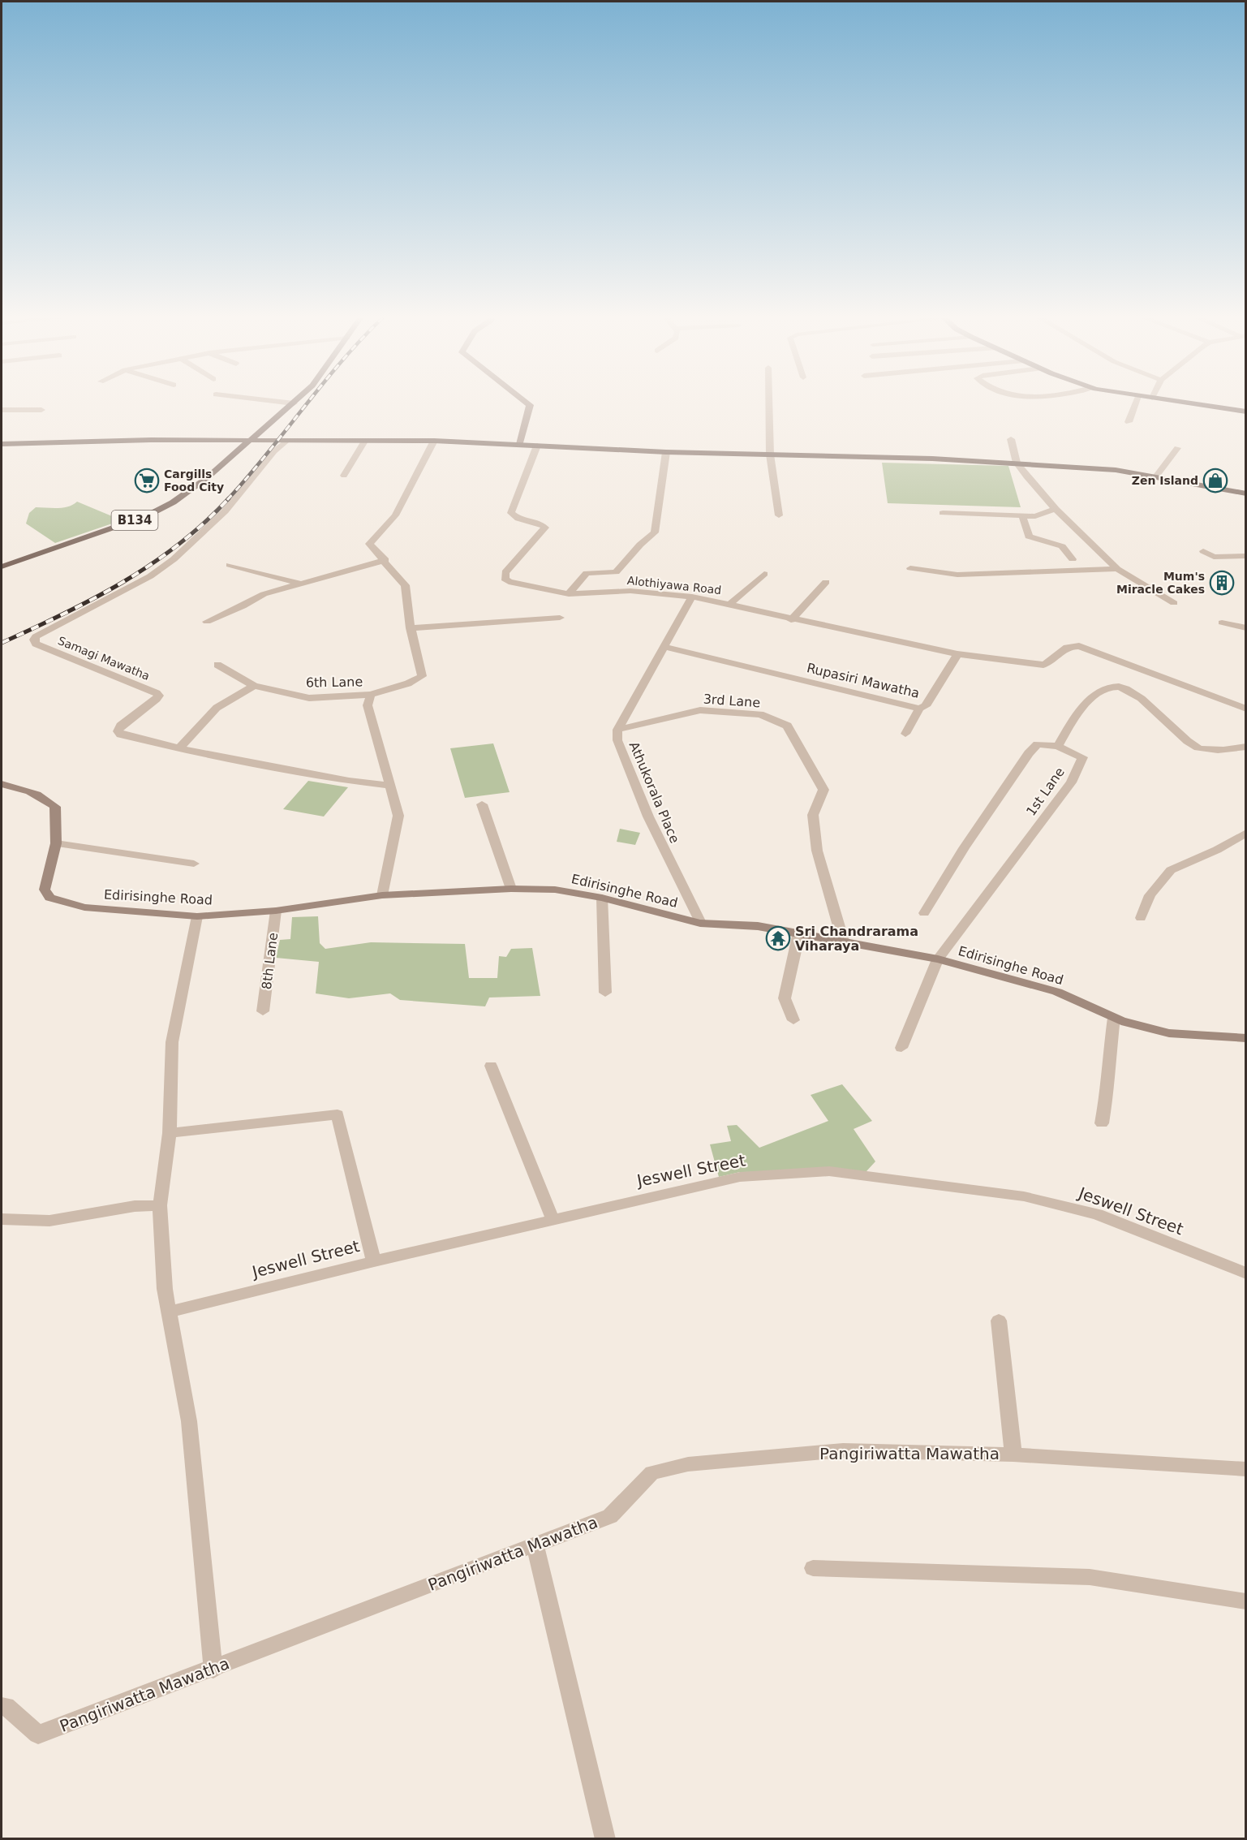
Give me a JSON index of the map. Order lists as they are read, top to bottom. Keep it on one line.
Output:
{"streets":{"main road":["B134","Edirisinghe Road"],"street":["Alothiyawa Road","Samagi Mawatha","Rupasiri Mawatha","6th Lane","3rd Lane","1st Lane","Athukorala Place","8th Lane","Jeswell Street","Pangiriwatta Mawatha"]},"crossings":[["Alothiyawa Road","Rupasiri Mawatha"],["Alothiyawa Road","Athukorala Place"],["Rupasiri Mawatha","Athukorala Place"],["3rd Lane","Athukorala Place"],["3rd Lane","Edirisinghe Road"],["1st Lane","Edirisinghe Road"],["Athukorala Place","Edirisinghe Road"],["Edirisinghe Road","8th Lane"]],"places":{"supermarket":["Cargills Food City"],"shop":["Zen Island"],"building":["Mum's Miracle Cakes"],"temple":["Sri Chandrarama Viharaya"]}}
